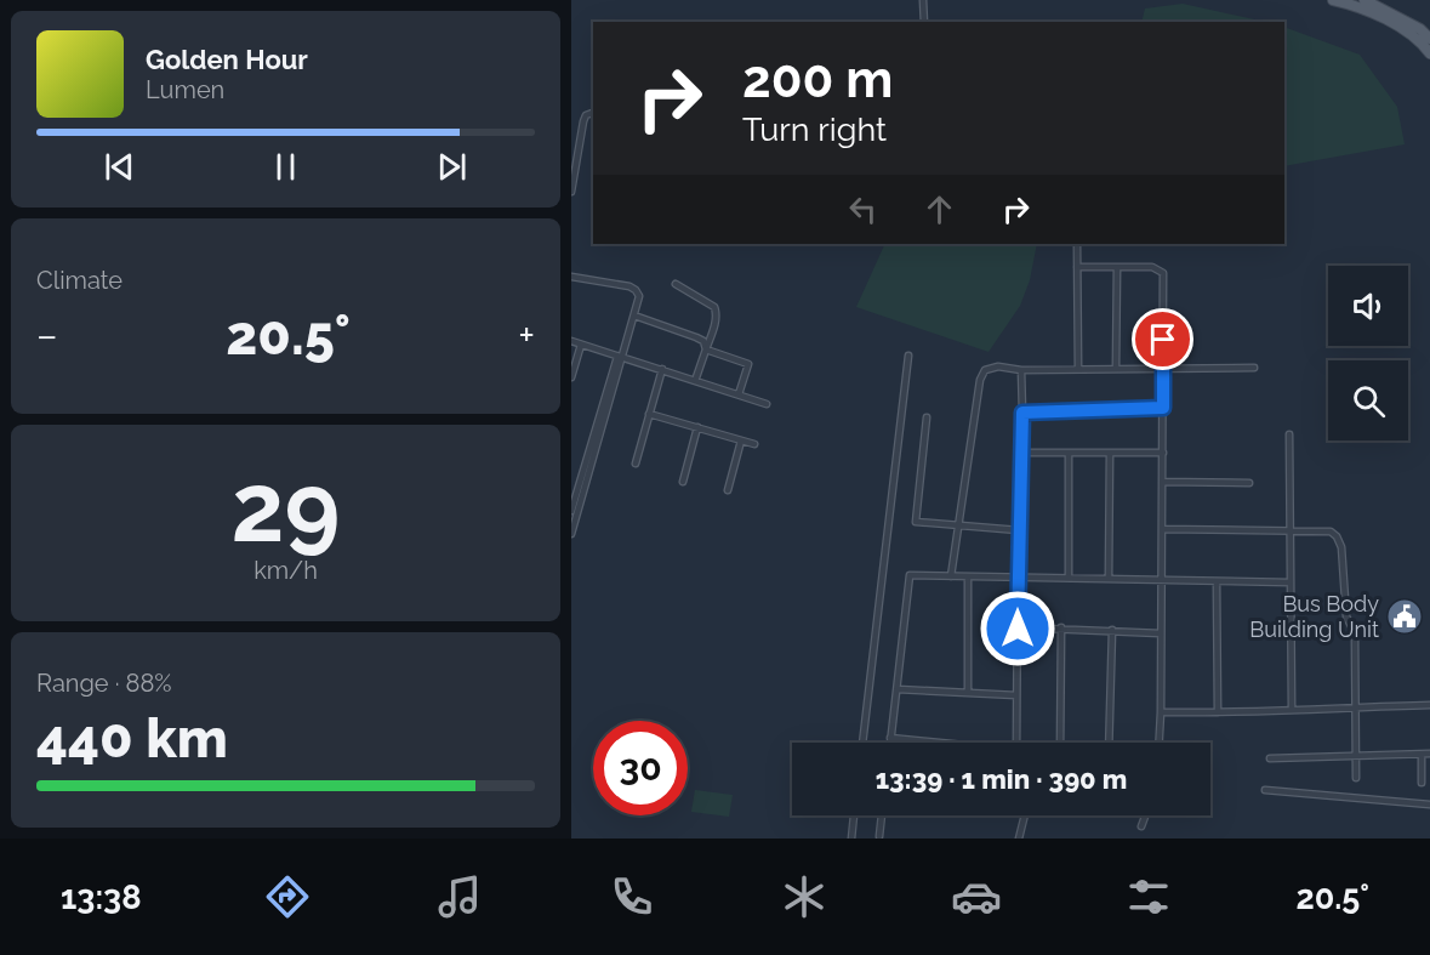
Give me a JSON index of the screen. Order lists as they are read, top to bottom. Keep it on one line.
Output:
{"places":{"public building":["Bus Body Building Unit"]},"page":{"turn":["200 m","Turn right"],"song":["Golden Hour","Lumen"],"tile":["Climate",["29","km/h"],["Range · 88%","440 km"]],"heat":["−","20.5°","+"],"limit":"30","trip":"13:39 · 1 min · 390 m","tabs":["13:38","20.5°"]}}
